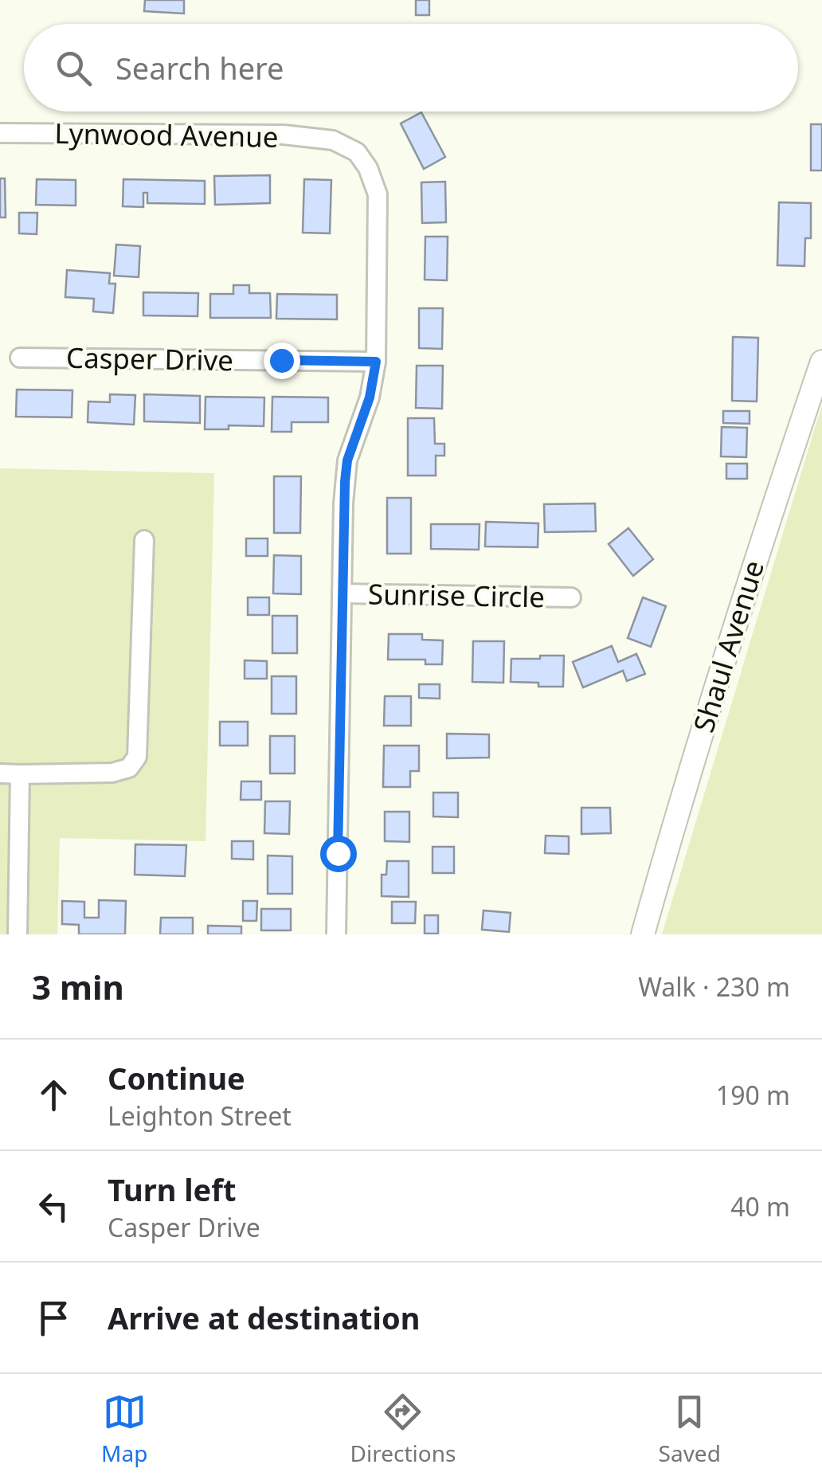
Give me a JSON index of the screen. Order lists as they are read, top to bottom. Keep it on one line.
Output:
{"streets":{"main road":["Shaul Avenue"],"street":["Lynwood Avenue","Casper Drive","Sunrise Circle"]},"crossings":[["Lynwood Avenue","Casper Drive"]],"page":{"search":"Search here","heading":["3 min","Walk · 230 m"],"list":[["Continue","Leighton Street","190 m"],["Turn left","Casper Drive","40 m"],"Arrive at destination"],"nav":["Map","Directions","Saved"]}}
